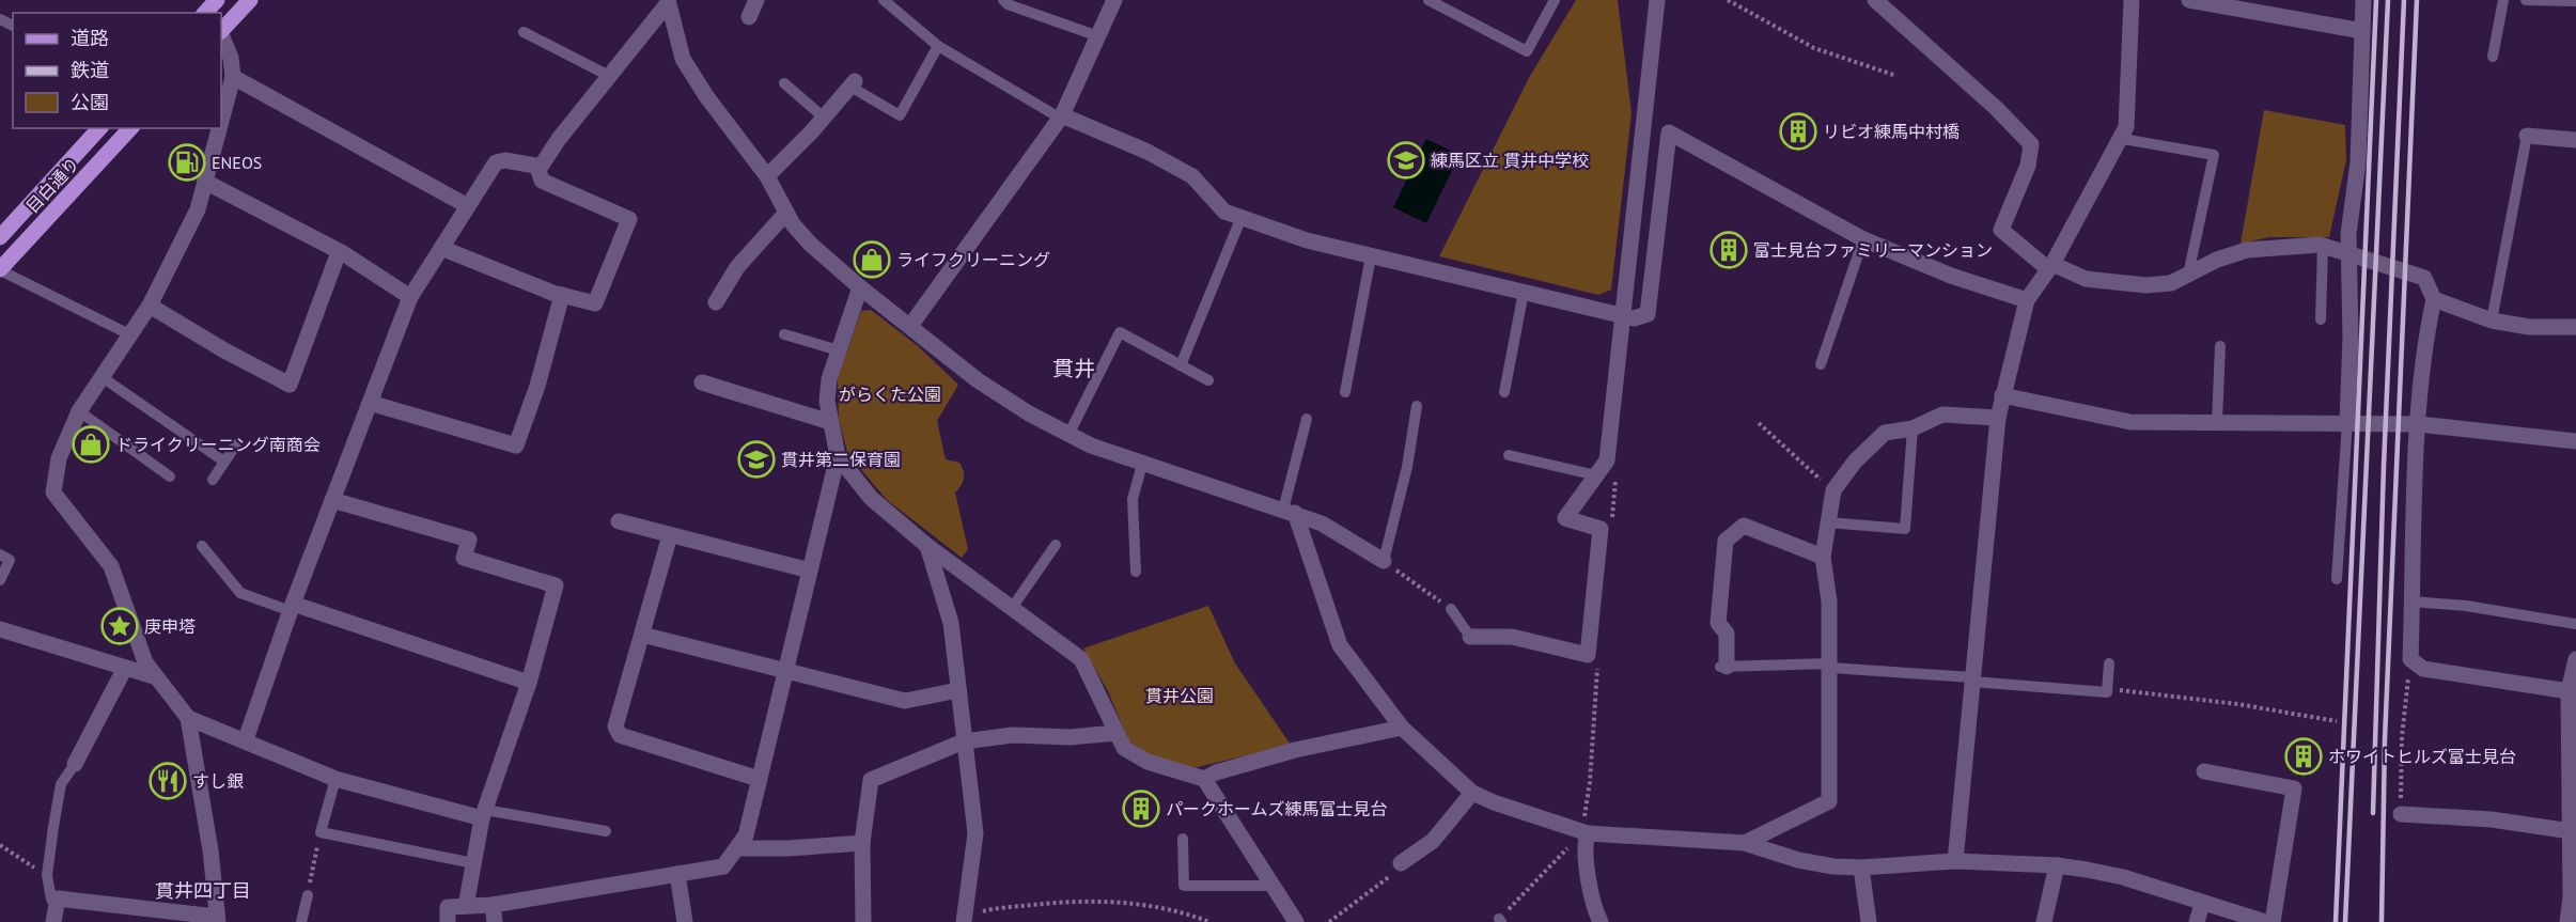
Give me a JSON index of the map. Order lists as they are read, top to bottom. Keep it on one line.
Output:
{"streets":{"main road":["目白通り"]},"districts":["貫井","貫井四丁目"],"parks":["がらくた公園","貫井公園"],"places":{"building":["リビオ練馬中村橋","富士見台ファミリーマンション","ホワイトヒルズ富士見台","パークホームズ練馬富士見台"],"school or university":["練馬区立 貫井中学校","貫井第二保育園"],"fuel station":["ENEOS"],"shop":["ライフクリーニング","ドライクリーニング南商会"],"place":["庚申塔"],"restaurant":["すし銀"]},"legend":["道路","鉄道","公園"]}
